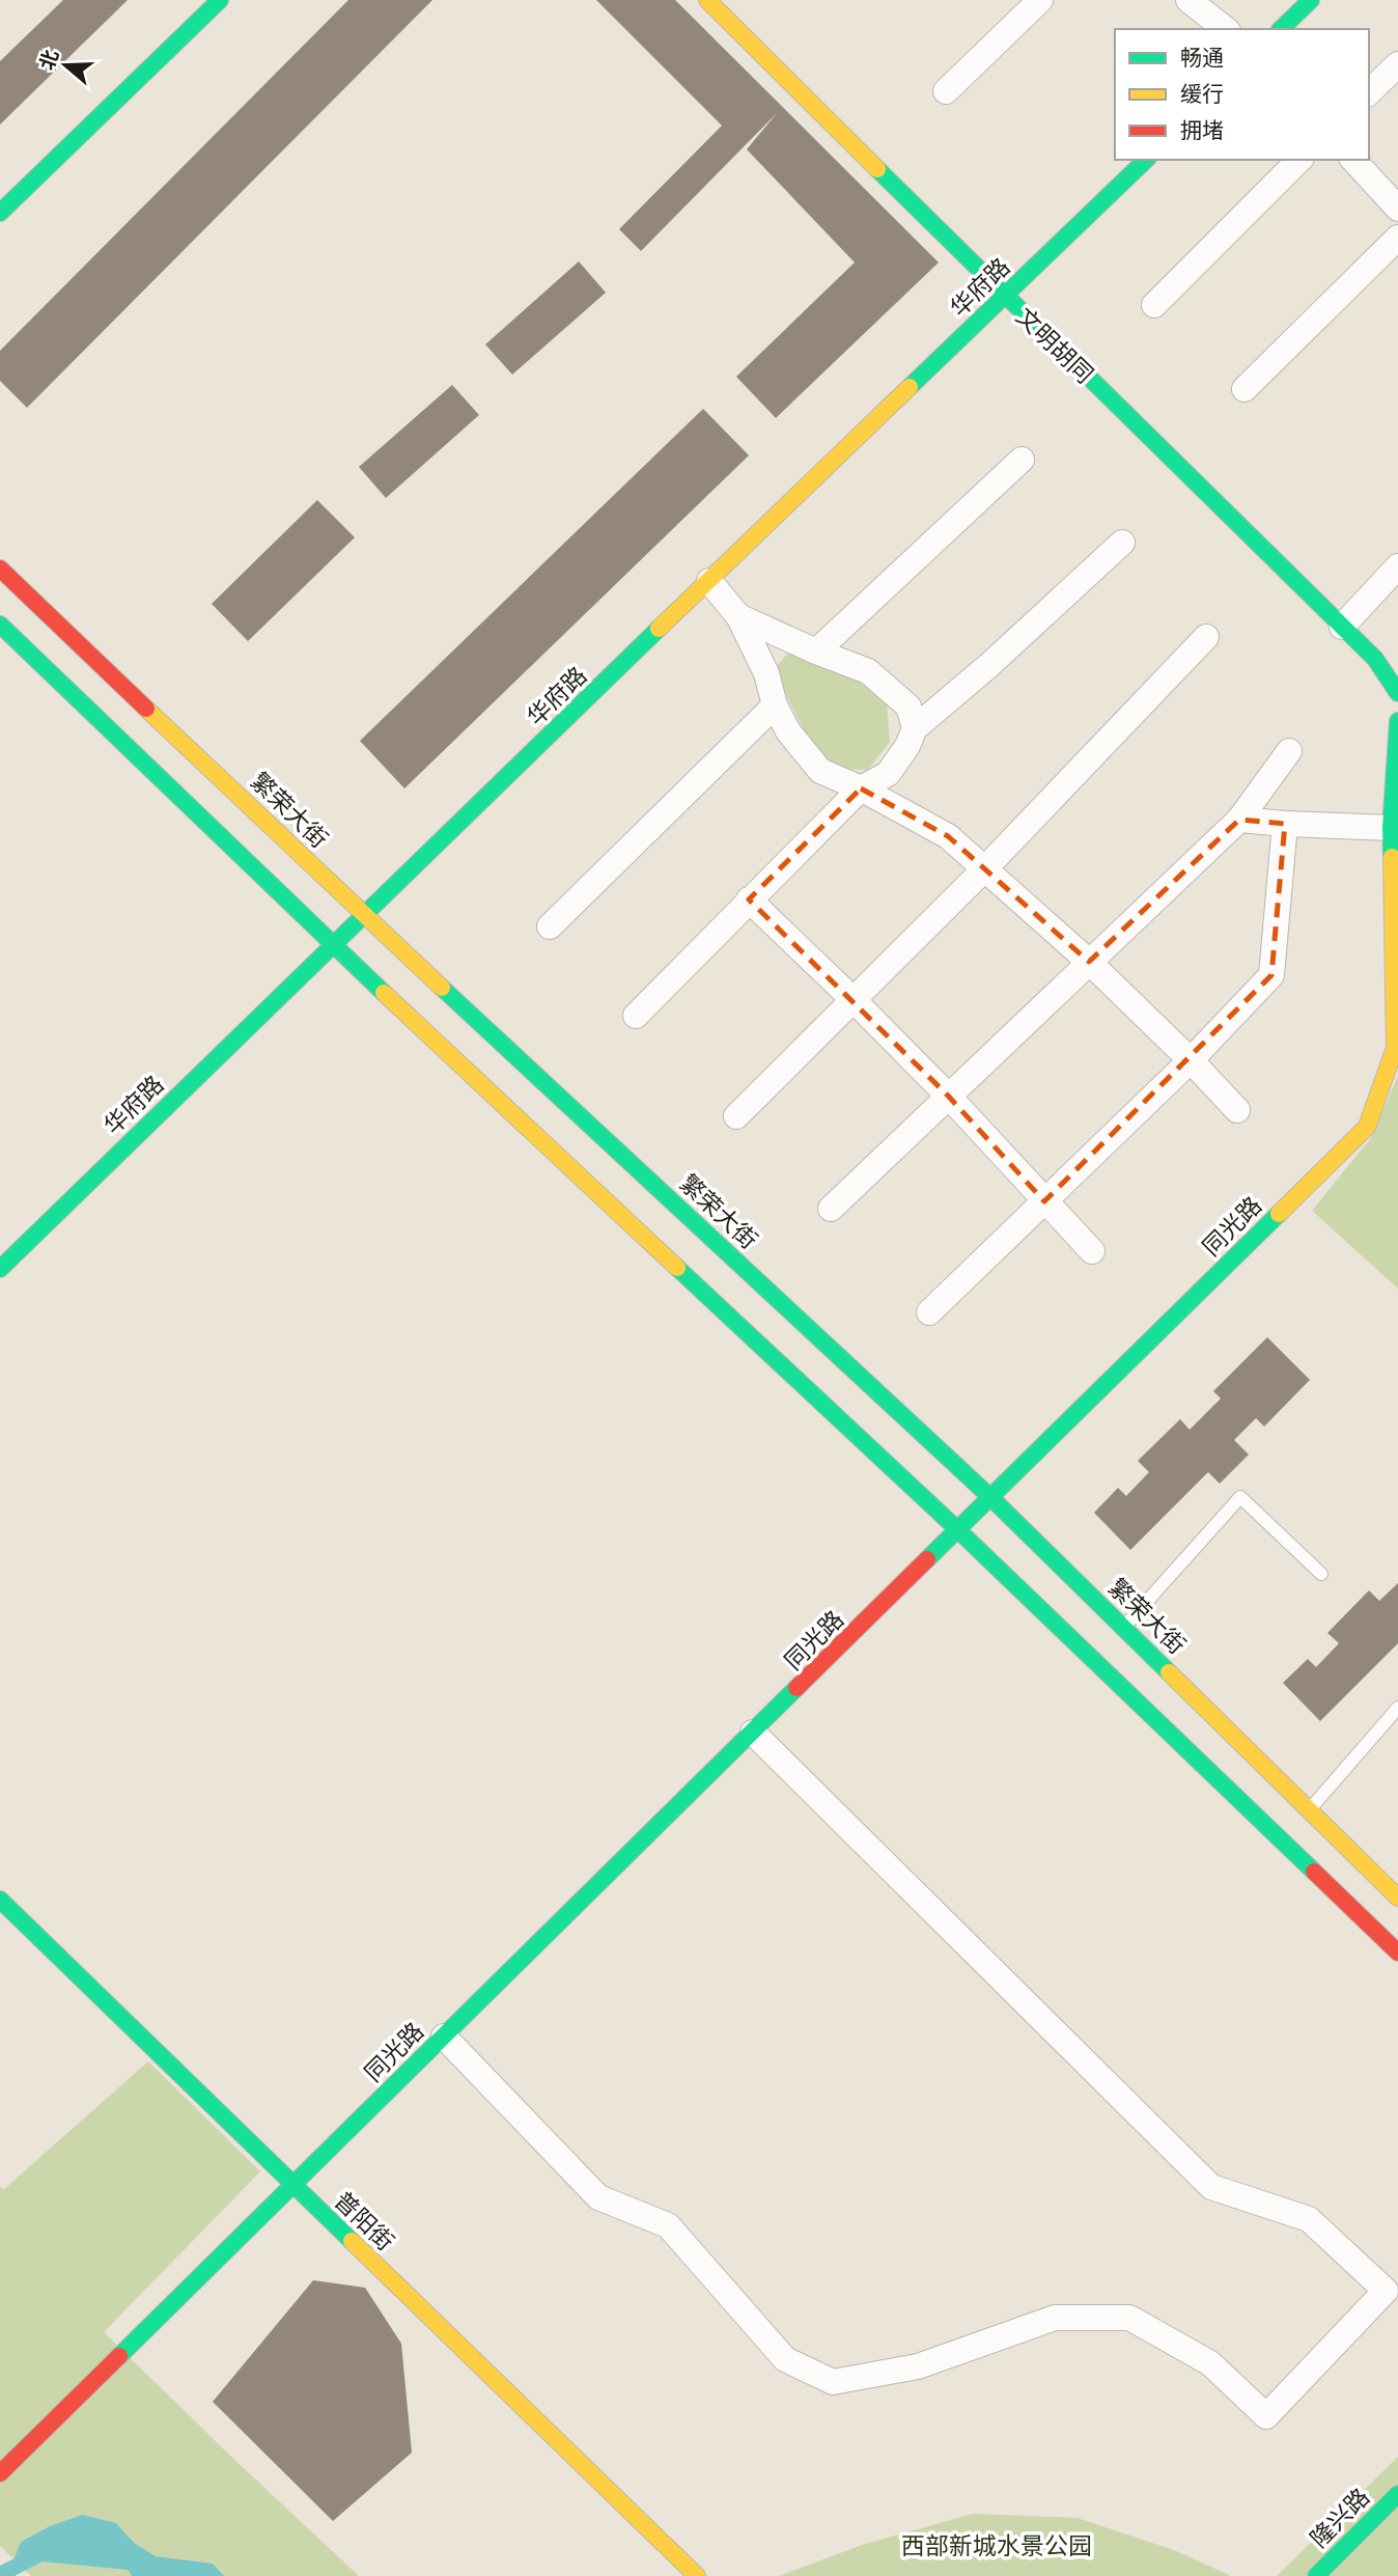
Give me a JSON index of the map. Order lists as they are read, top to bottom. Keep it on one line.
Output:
{"streets":{"street":["华府路","文明胡同","繁荣大街","同光路","普阳街","隆兴路"]},"crossings":[["华府路","文明胡同"],["华府路","繁荣大街"],["繁荣大街","同光路"],["同光路","普阳街"]],"parks":["西部新城水景公园"],"legend":["畅通","缓行","拥堵"],"north":"left"}
